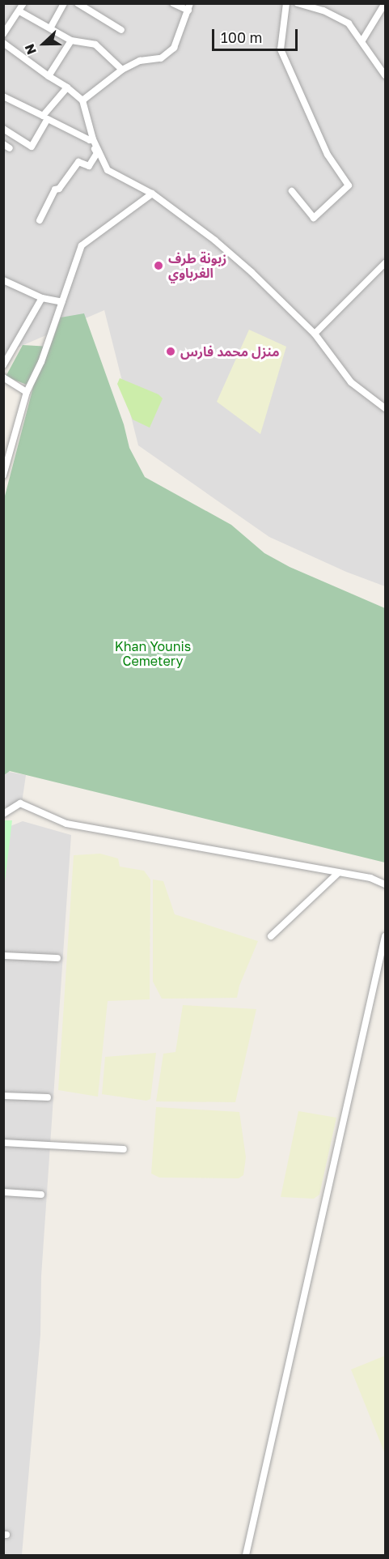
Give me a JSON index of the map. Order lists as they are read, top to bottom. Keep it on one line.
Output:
{"parks":["Khan Younis Cemetery"],"places":["زبونة طرف الغرباوي","منزل محمد فارس"],"scale_bar":"100 m","north":"left"}
